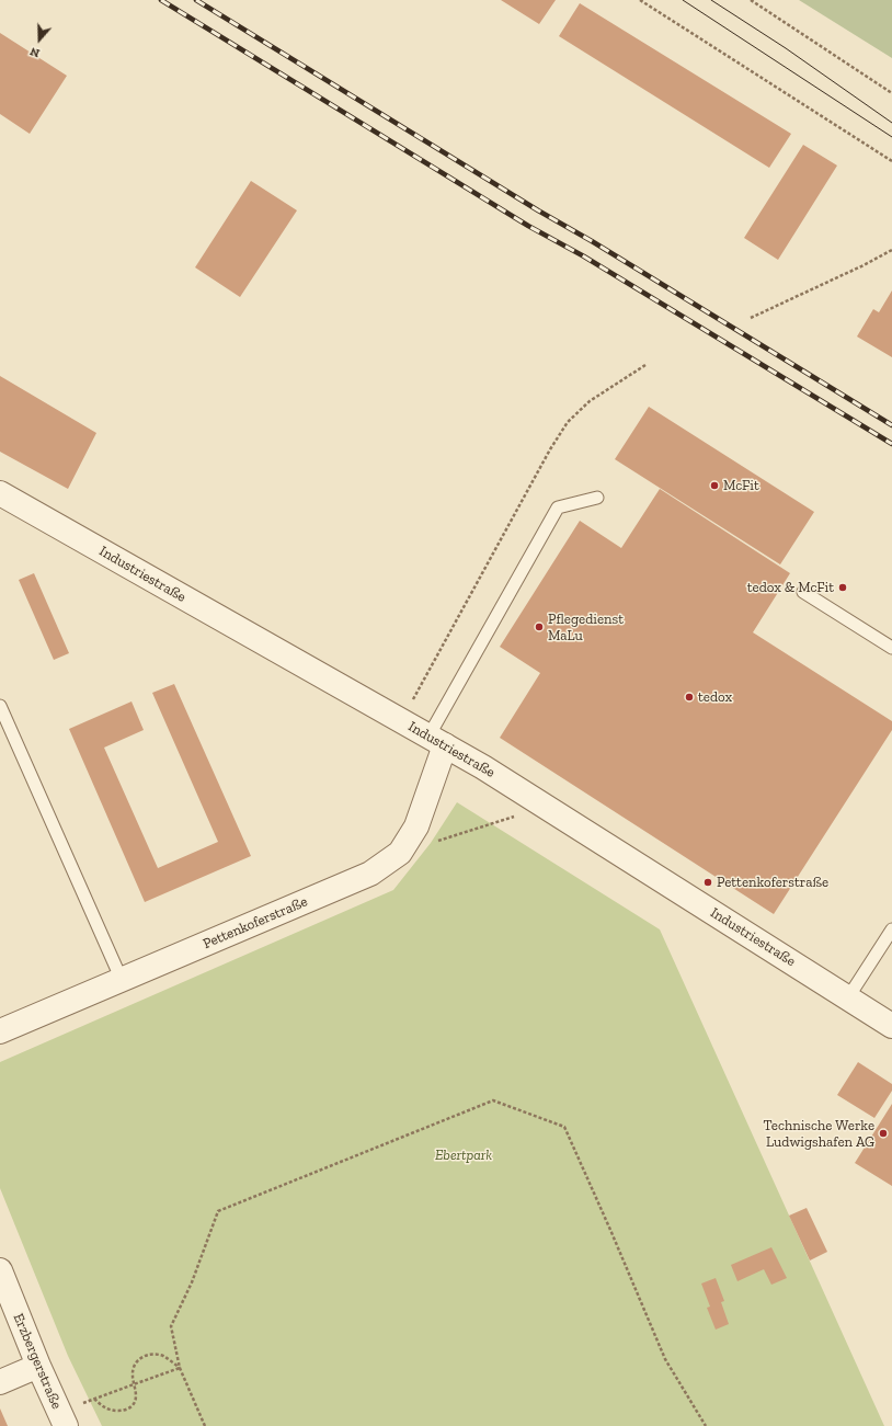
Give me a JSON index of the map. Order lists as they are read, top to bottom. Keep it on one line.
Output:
{"streets":{"street":["Industriestraße","Pettenkoferstraße","Erzbergerstraße"]},"crossings":[["Industriestraße","Pettenkoferstraße"]],"parks":["Ebertpark"],"places":["McFit","tedox & McFit","Pflegedienst MaLu","tedox","Pettenkoferstraße","Technische Werke Ludwigshafen AG"],"north":"bottom"}
